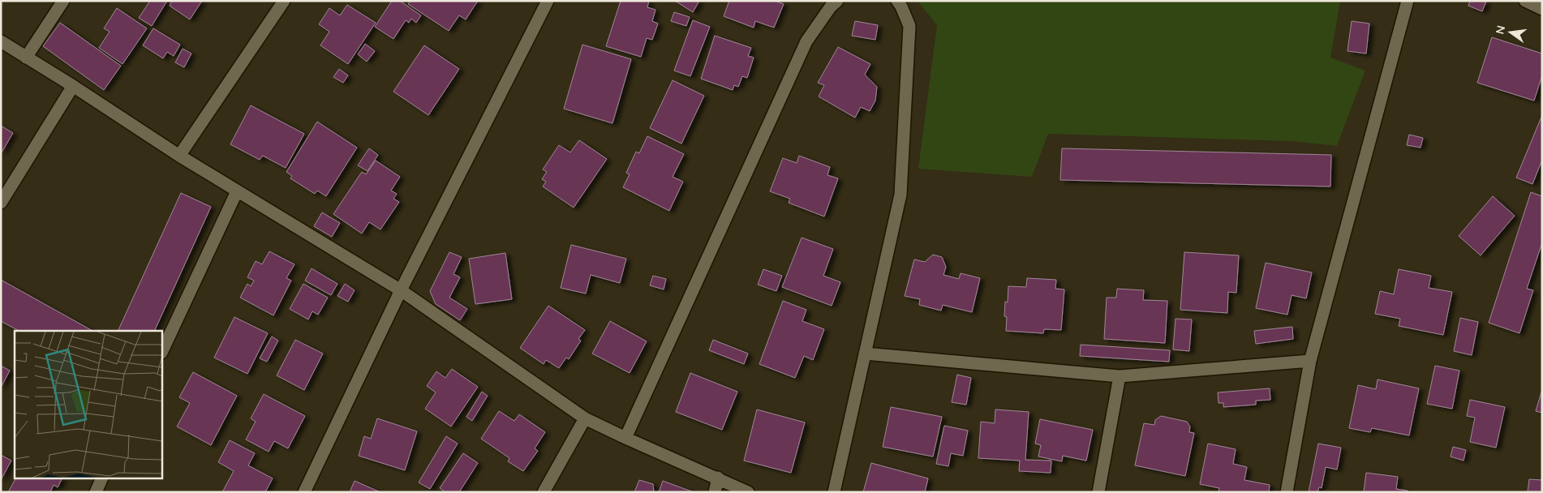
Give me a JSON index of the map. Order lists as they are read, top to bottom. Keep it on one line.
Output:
{"north":"left"}
